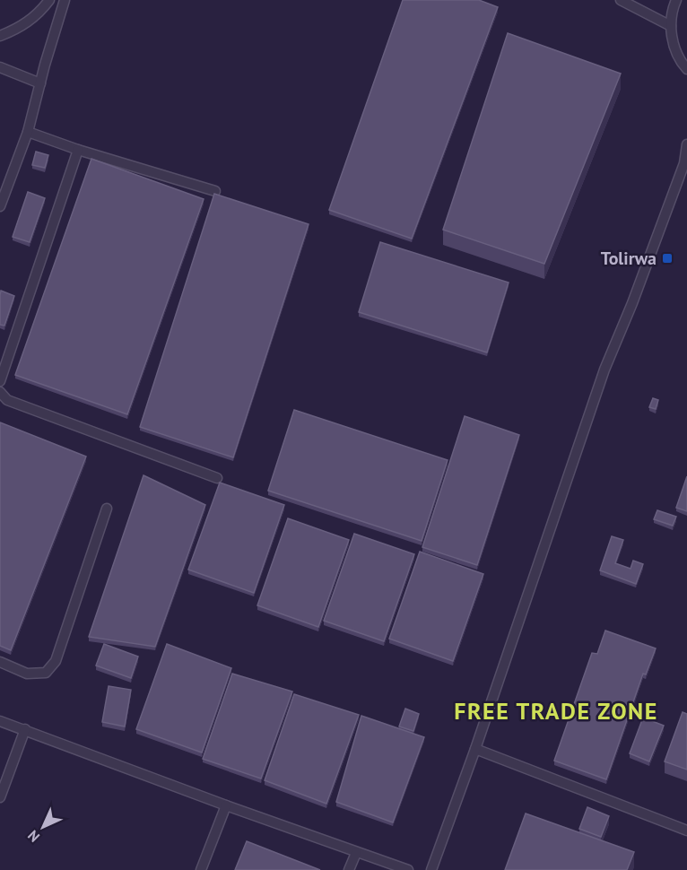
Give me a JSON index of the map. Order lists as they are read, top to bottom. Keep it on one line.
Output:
{"districts":["FREE TRADE ZONE"],"places":{"transit":["Tolirwa"]},"north":"bottom left"}
